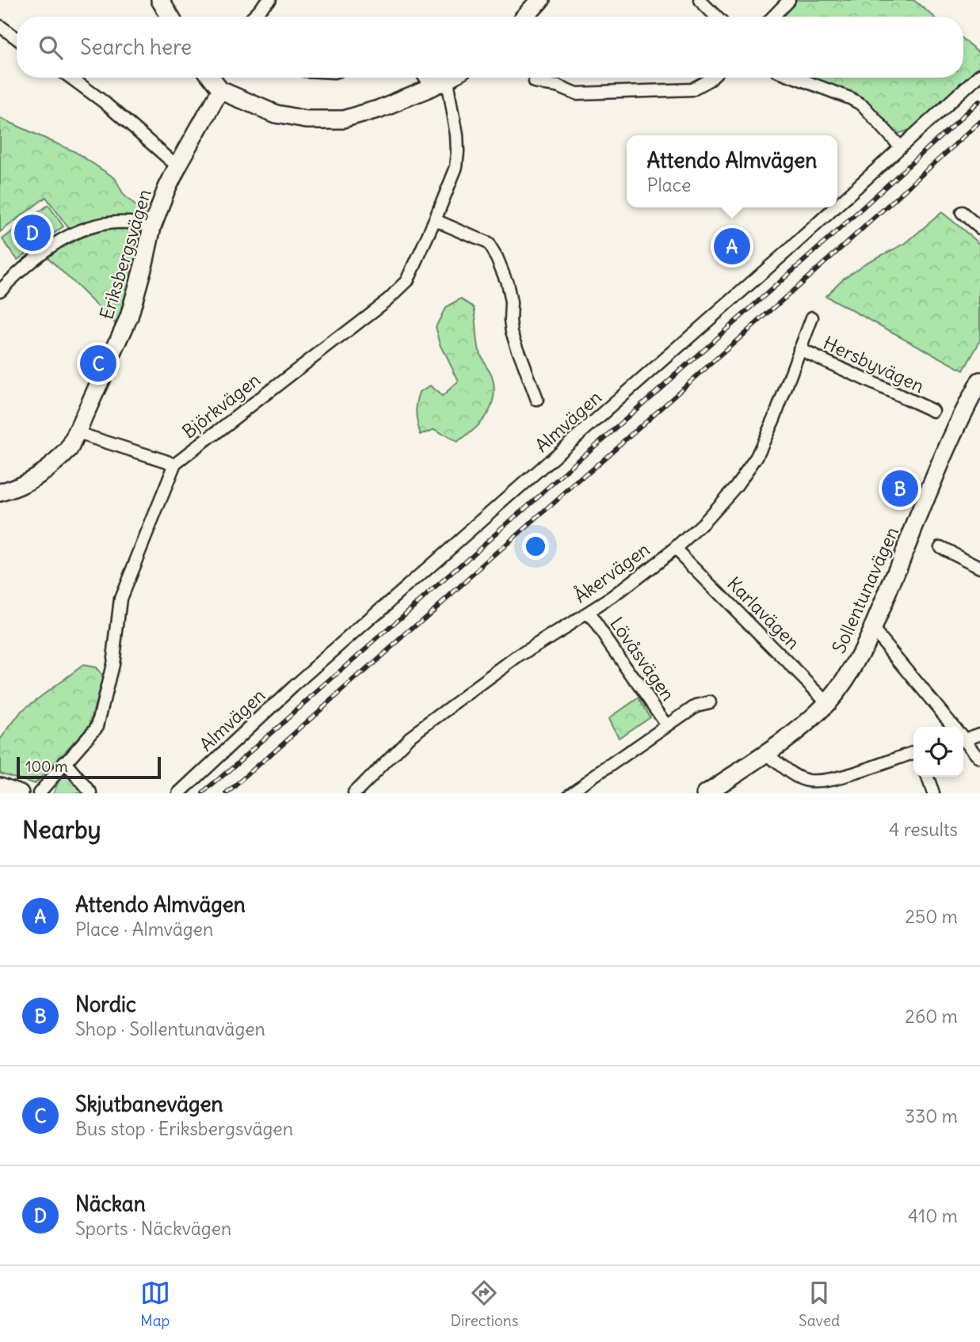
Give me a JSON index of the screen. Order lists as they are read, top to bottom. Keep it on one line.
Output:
{"streets":{"street":["Eriksbergsvägen","Hersbyvägen","Björkvägen","Almvägen","Åkervägen","Sollentunavägen","Karlavägen","Lövåsvägen"]},"crossings":[["Hersbyvägen","Åkervägen"],["Åkervägen","Karlavägen"],["Åkervägen","Lövåsvägen"],["Sollentunavägen","Karlavägen"]],"scale_bar":"100 m","page":{"search":"Search here","popup":["Attendo Almvägen","Place"],"pins":["D","A","C","B"],"scale":"100 m","heading":["Nearby","4 results"],"list":[{"mark":"A","name":"Attendo Almvägen","note":"Place · Almvägen","value":"250 m"},{"mark":"B","name":"Nordic","note":"Shop · Sollentunavägen","value":"260 m"},{"mark":"C","name":"Skjutbanevägen","note":"Bus stop · Eriksbergsvägen","value":"330 m"},{"mark":"D","name":"Näckan","note":"Sports · Näckvägen","value":"410 m"}],"nav":["Map","Directions","Saved"]}}
